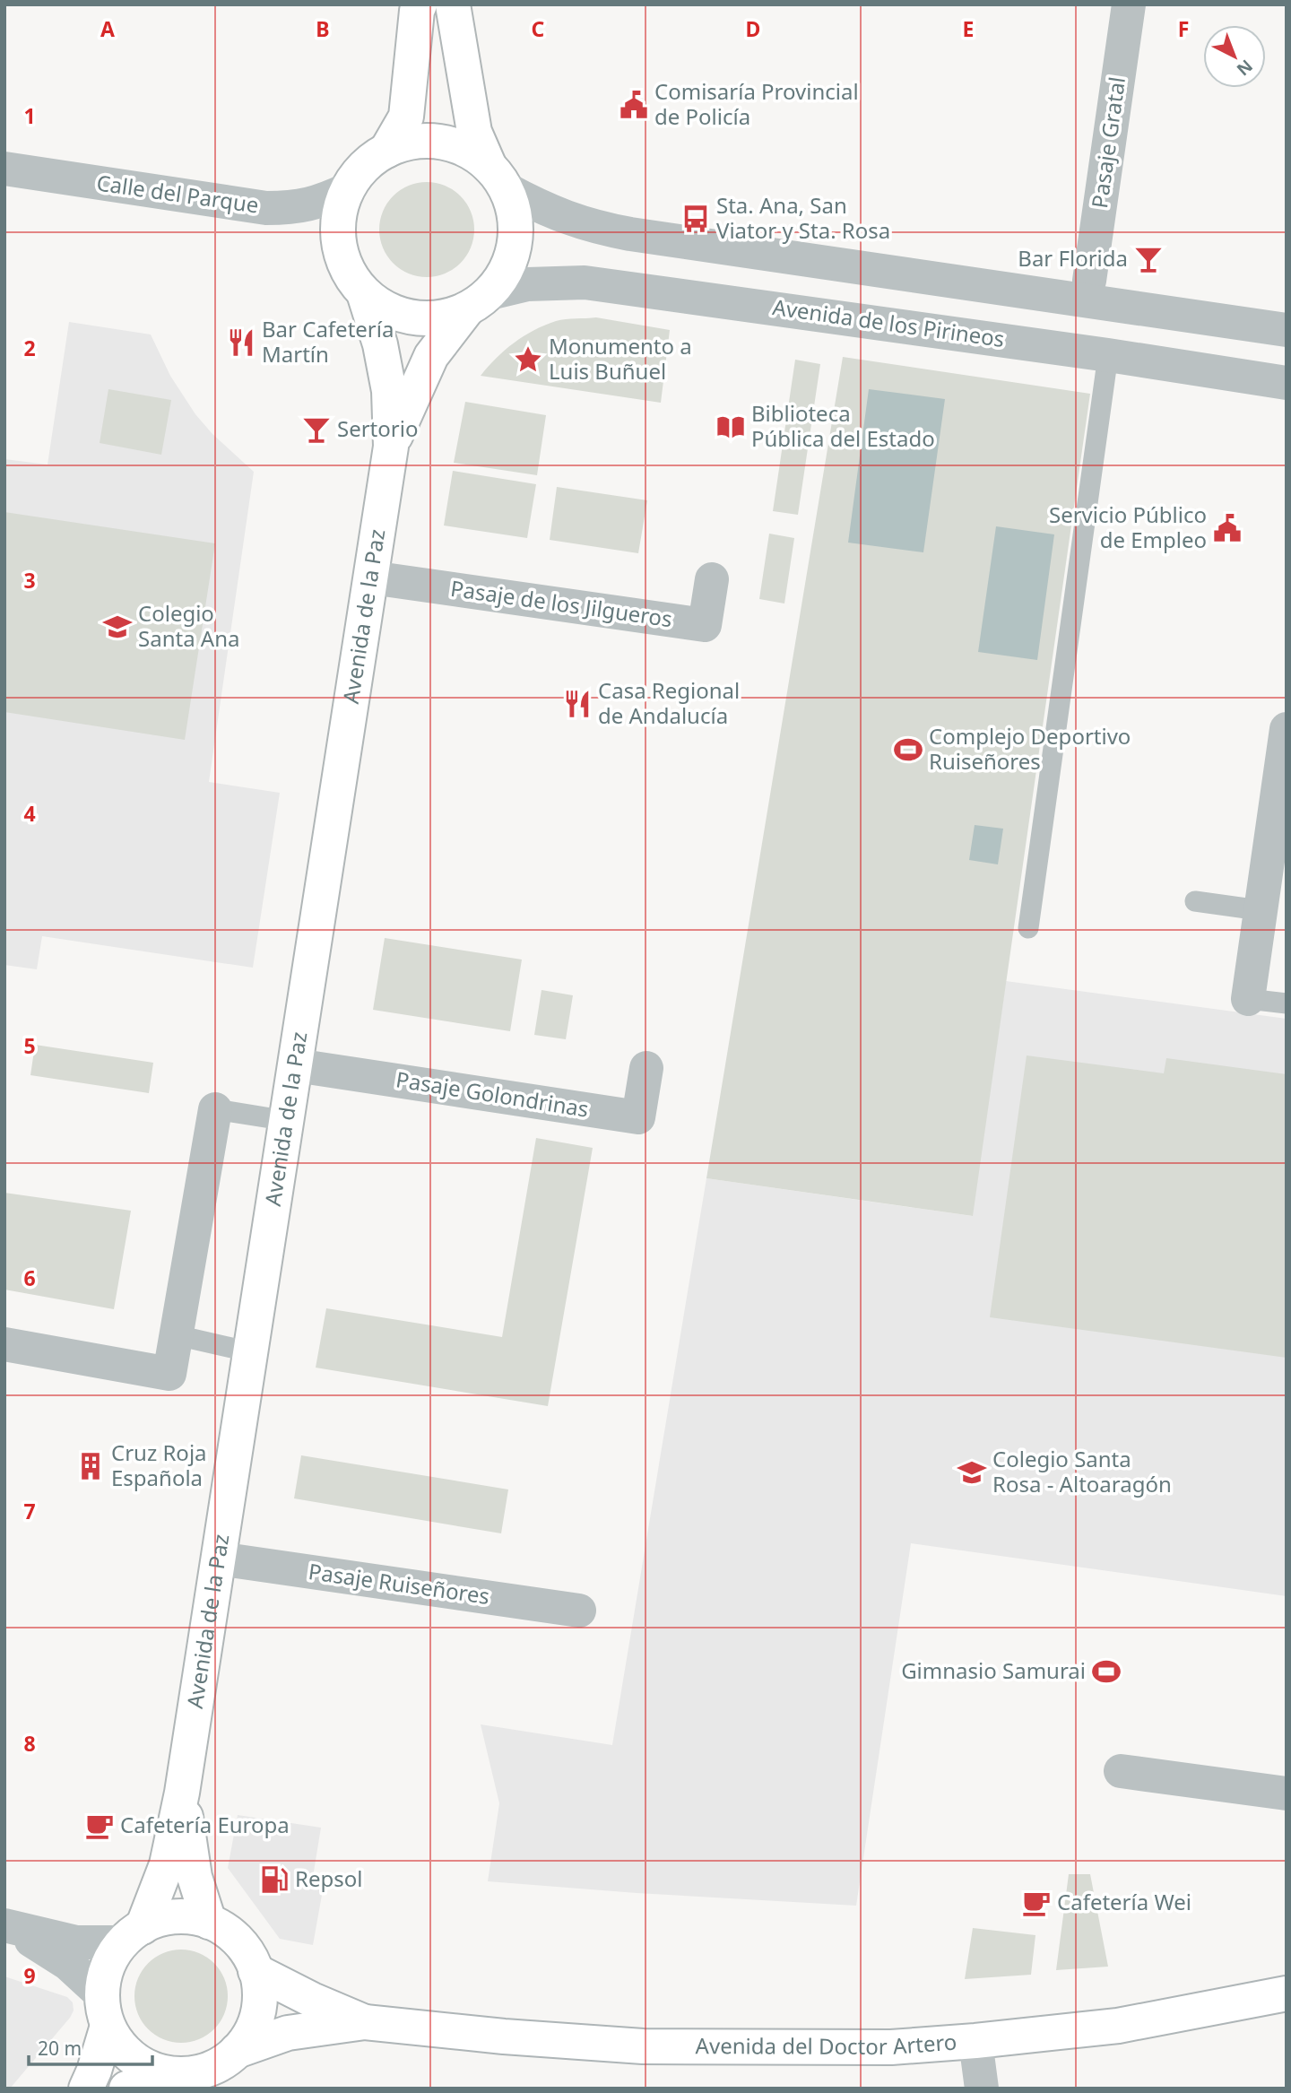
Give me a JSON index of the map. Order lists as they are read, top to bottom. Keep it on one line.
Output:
{"streets":{"main road":["Avenida de la Paz","Avenida del Doctor Artero"],"street":["Pasaje Gratal","Calle del Parque","Avenida de los Pirineos","Pasaje de los Jilgueros","Pasaje Golondrinas","Pasaje Ruiseñores"]},"crossings":[["Calle del Parque","Avenida de los Pirineos"],["Calle del Parque","Avenida de la Paz"],["Avenida de los Pirineos","Avenida de la Paz"],["Pasaje de los Jilgueros","Avenida de la Paz"],["Avenida de la Paz","Pasaje Golondrinas"],["Avenida de la Paz","Pasaje Ruiseñores"],["Avenida de la Paz","Avenida del Doctor Artero"]],"places":{"public building":["Comisaría Provincial de Policía","Servicio Público de Empleo"],"bus stop":["Sta. Ana, San Viator y Sta. Rosa"],"bar":["Bar Florida","Sertorio"],"restaurant":["Bar Cafetería Martín","Casa Regional de Andalucía"],"place":["Monumento a Luis Buñuel"],"library":["Biblioteca Pública del Estado"],"school or university":["Colegio Santa Ana","Colegio Santa Rosa - Altoaragón"],"sports":["Complejo Deportivo Ruiseñores","Gimnasio Samurai"],"building":["Cruz Roja Española"],"cafe":["Cafetería Europa","Cafetería Wei"],"fuel station":["Repsol"]},"scale_bar":"20 m","north":"bottom right","grid":{"columns":["A","B","C","D","E","F"],"rows":["1","2","3","4","5","6","7","8","9"]}}
